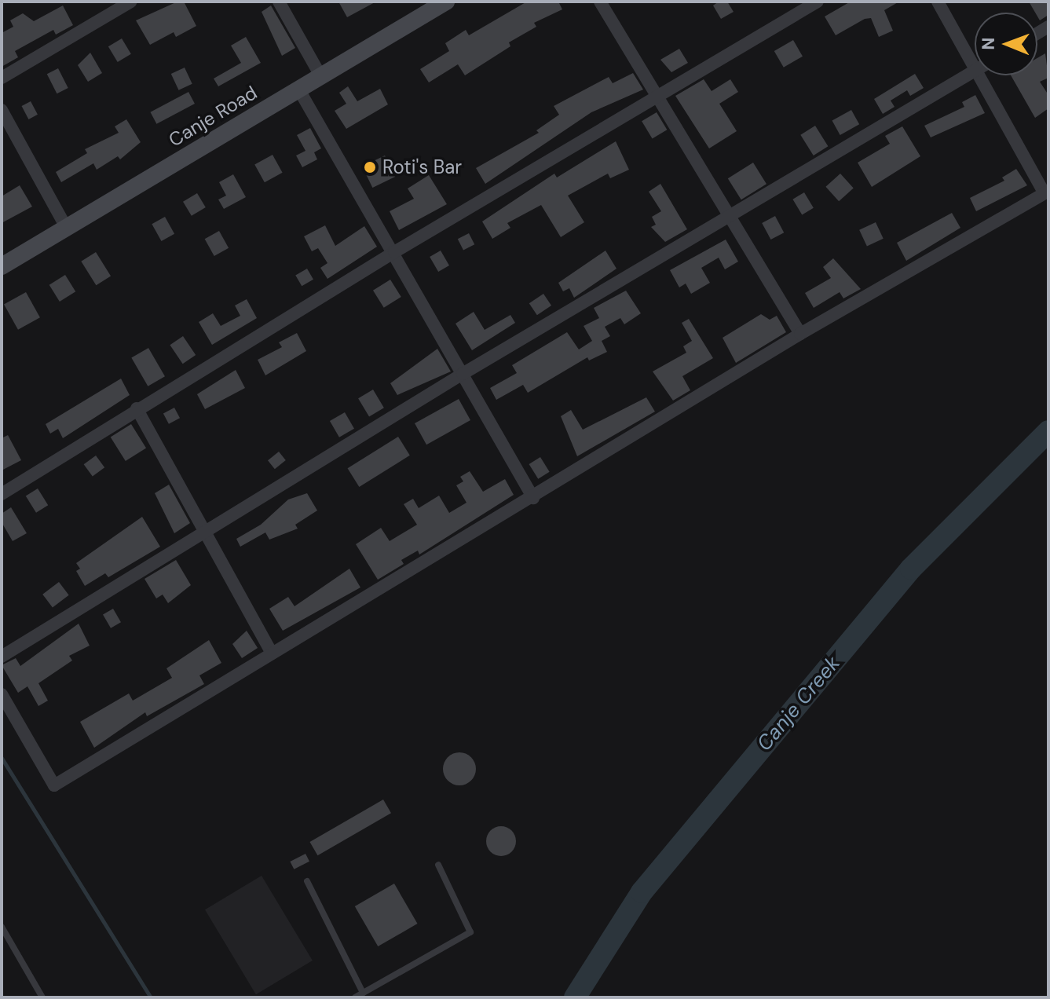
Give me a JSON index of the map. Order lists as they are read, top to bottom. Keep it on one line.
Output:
{"streets":{"street":["Canje Road"]},"water":["Canje Creek"],"places":["Roti's Bar"],"north":"left"}
